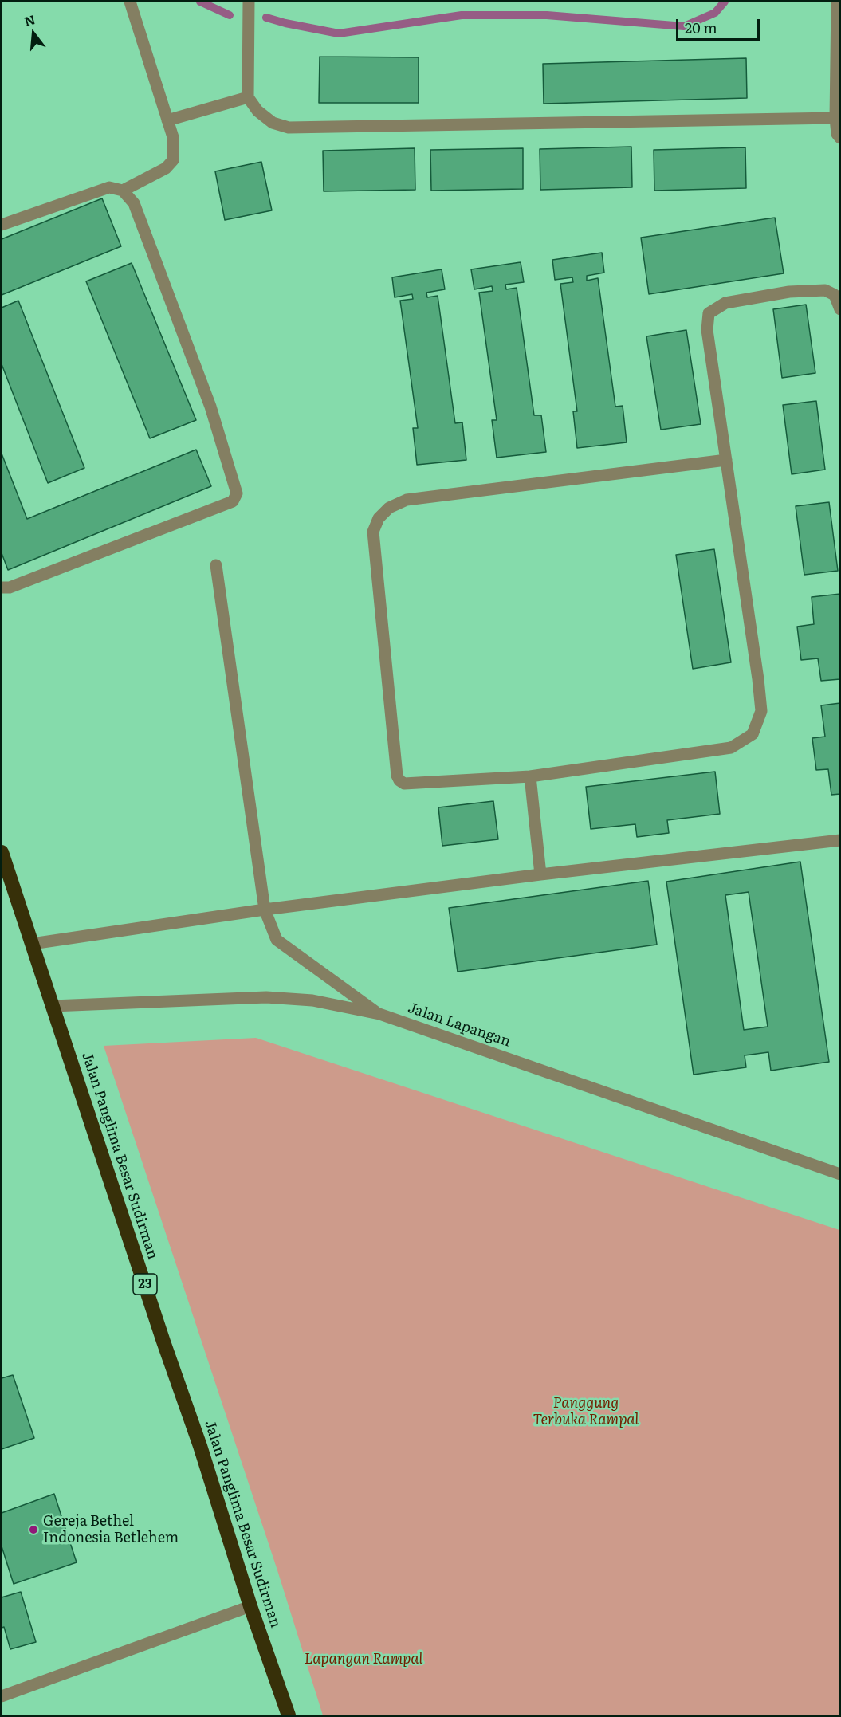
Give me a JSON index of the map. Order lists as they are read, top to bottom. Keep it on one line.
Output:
{"streets":{"highway":["Jalan Panglima Besar Sudirman","23"],"street":["Jalan Lapangan"]},"crossings":[["Jalan Lapangan","Jalan Panglima Besar Sudirman"]],"parks":["Panggung Terbuka Rampal","Lapangan Rampal"],"places":["Gereja Bethel Indonesia Betlehem"],"scale_bar":"20 m","north":"top"}
